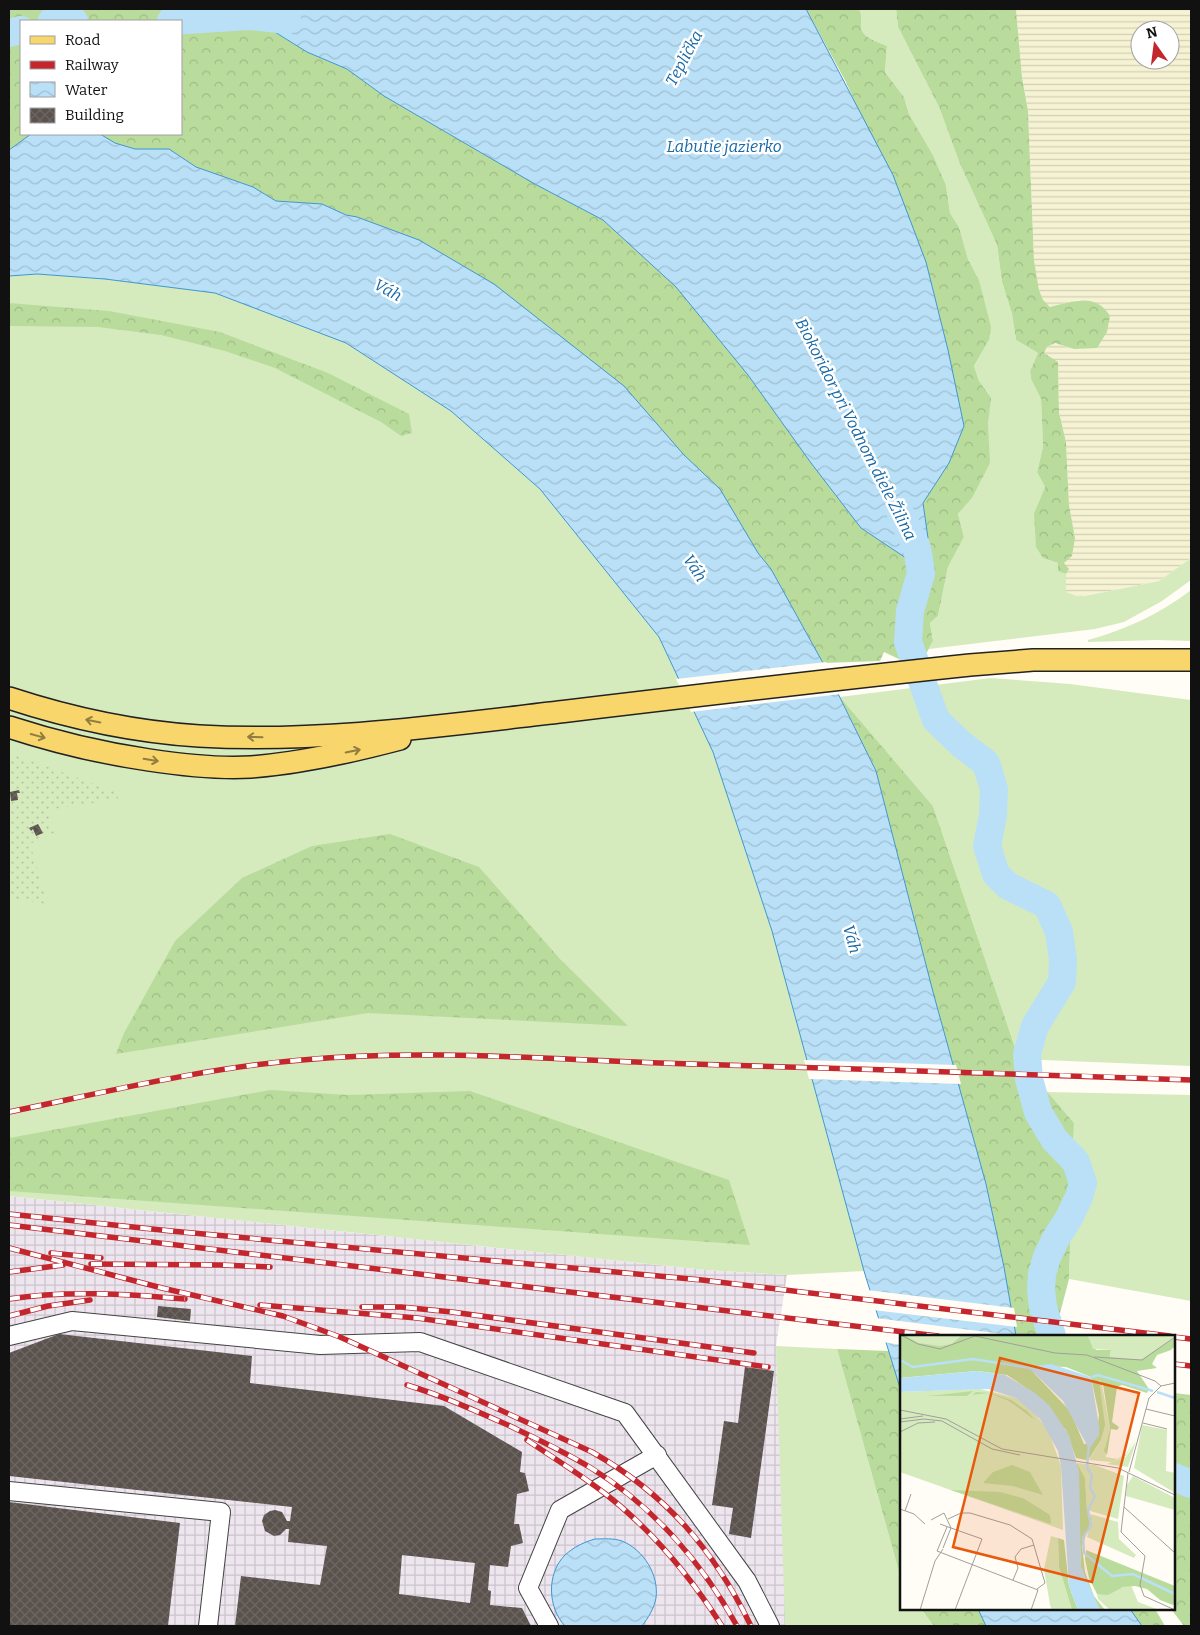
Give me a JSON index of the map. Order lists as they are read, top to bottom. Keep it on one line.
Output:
{"water":["Teplička","Labutie jazierko","Váh","Biokoridor pri Vodnom diele Žilina"],"legend":["Road","Railway","Water","Building"],"north":"top"}
